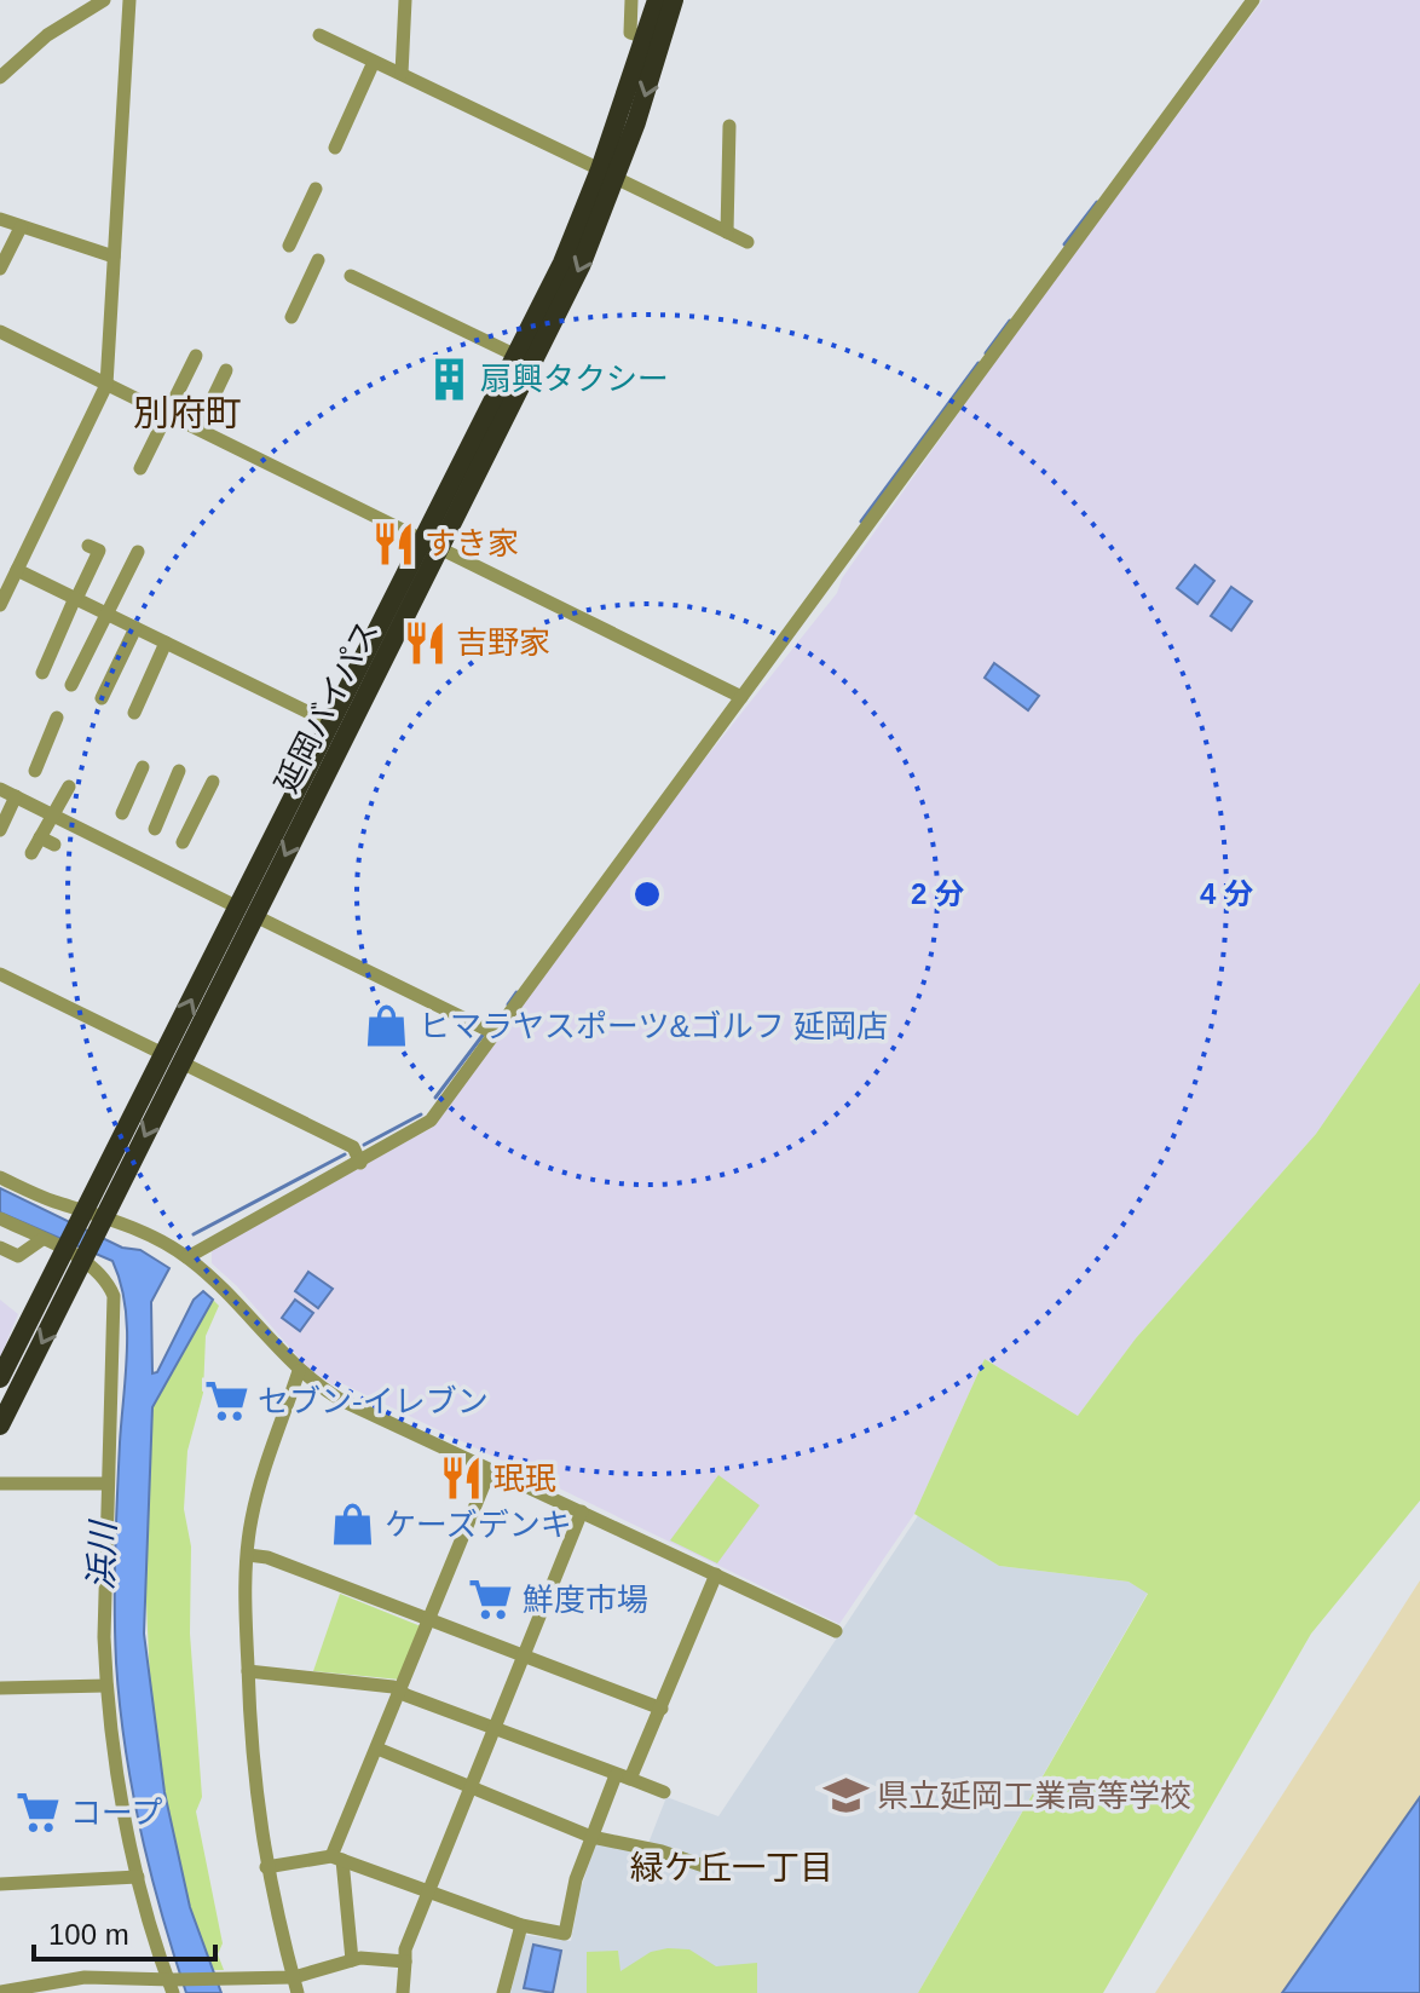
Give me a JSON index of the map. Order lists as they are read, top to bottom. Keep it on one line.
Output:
{"streets":{"highway":["延岡バイパス"]},"districts":["別府町","緑ケ丘一丁目"],"water":["浜川"],"places":{"building":["扇興タクシー"],"restaurant":["すき家","吉野家","珉珉"],"shop":["ヒマラヤスポーツ&ゴルフ 延岡店","ケーズデンキ"],"supermarket":["セブン-イレブン","鮮度市場","コープ"],"school or university":["県立延岡工業高等学校"]},"scale_bar":"100 m","rings":["2 分","4 分"]}
